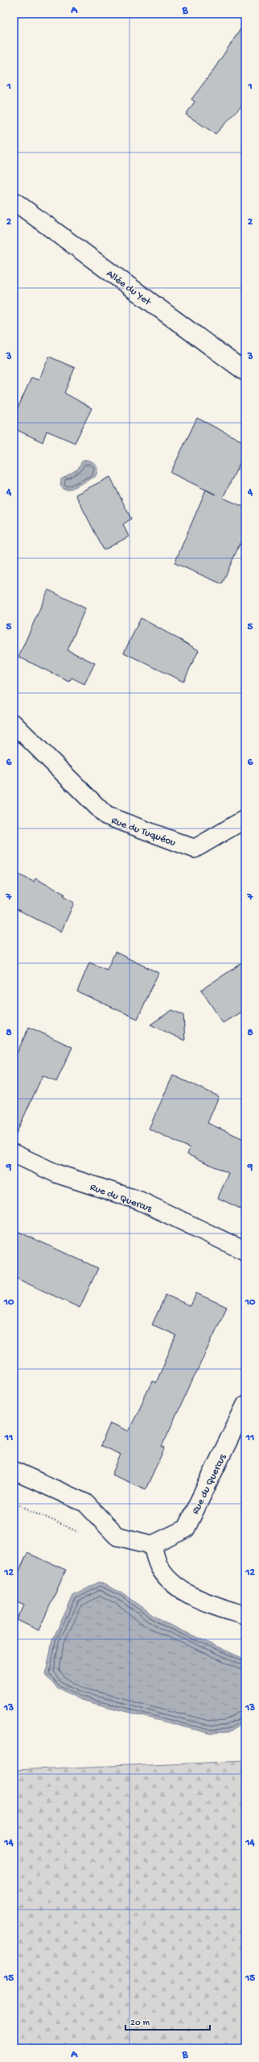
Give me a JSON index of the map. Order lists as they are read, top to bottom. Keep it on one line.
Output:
{"streets":{"street":["Allée du Yet","Rue du Tuquéou","Rue du Quercus"]},"scale_bar":"20 m","grid":{"columns":["A","B"],"rows":["1","2","3","4","5","6","7","8","9","10","11","12","13","14","15"]}}
